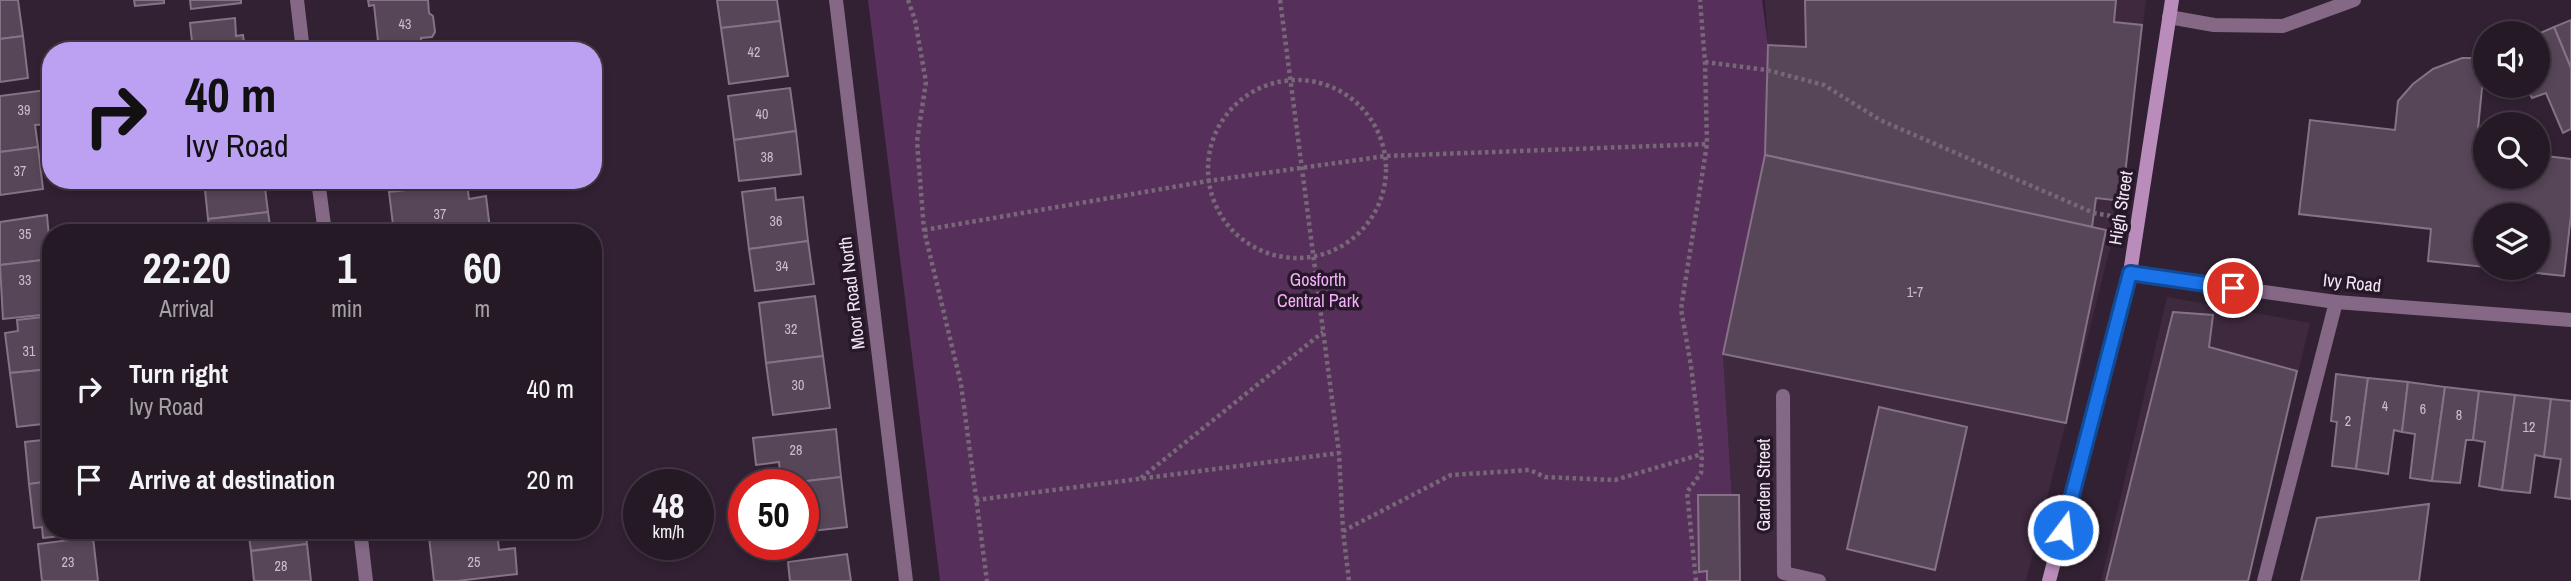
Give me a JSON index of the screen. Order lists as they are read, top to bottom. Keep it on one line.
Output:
{"streets":{"main road":["High Street"],"street":["Ivy Road","Moor Road North","Garden Street"]},"crossings":[["High Street","Ivy Road"]],"parks":["Gosforth Central Park"],"house_numbers":["43","42","39","40","38","37","37","36","35","34","33","1-7","32","31","30","4","6","8","2","12","28","23","25","28"],"page":{"turn":["40 m","Ivy Road"],"eta":["22:20","Arrival","1","min","60","m"],"list":[{"name":"Turn right","note":"Ivy Road","value":"40 m"},{"name":"Arrive at destination","value":"20 m"}],"speed":"48 km/h","limit":"50"}}
